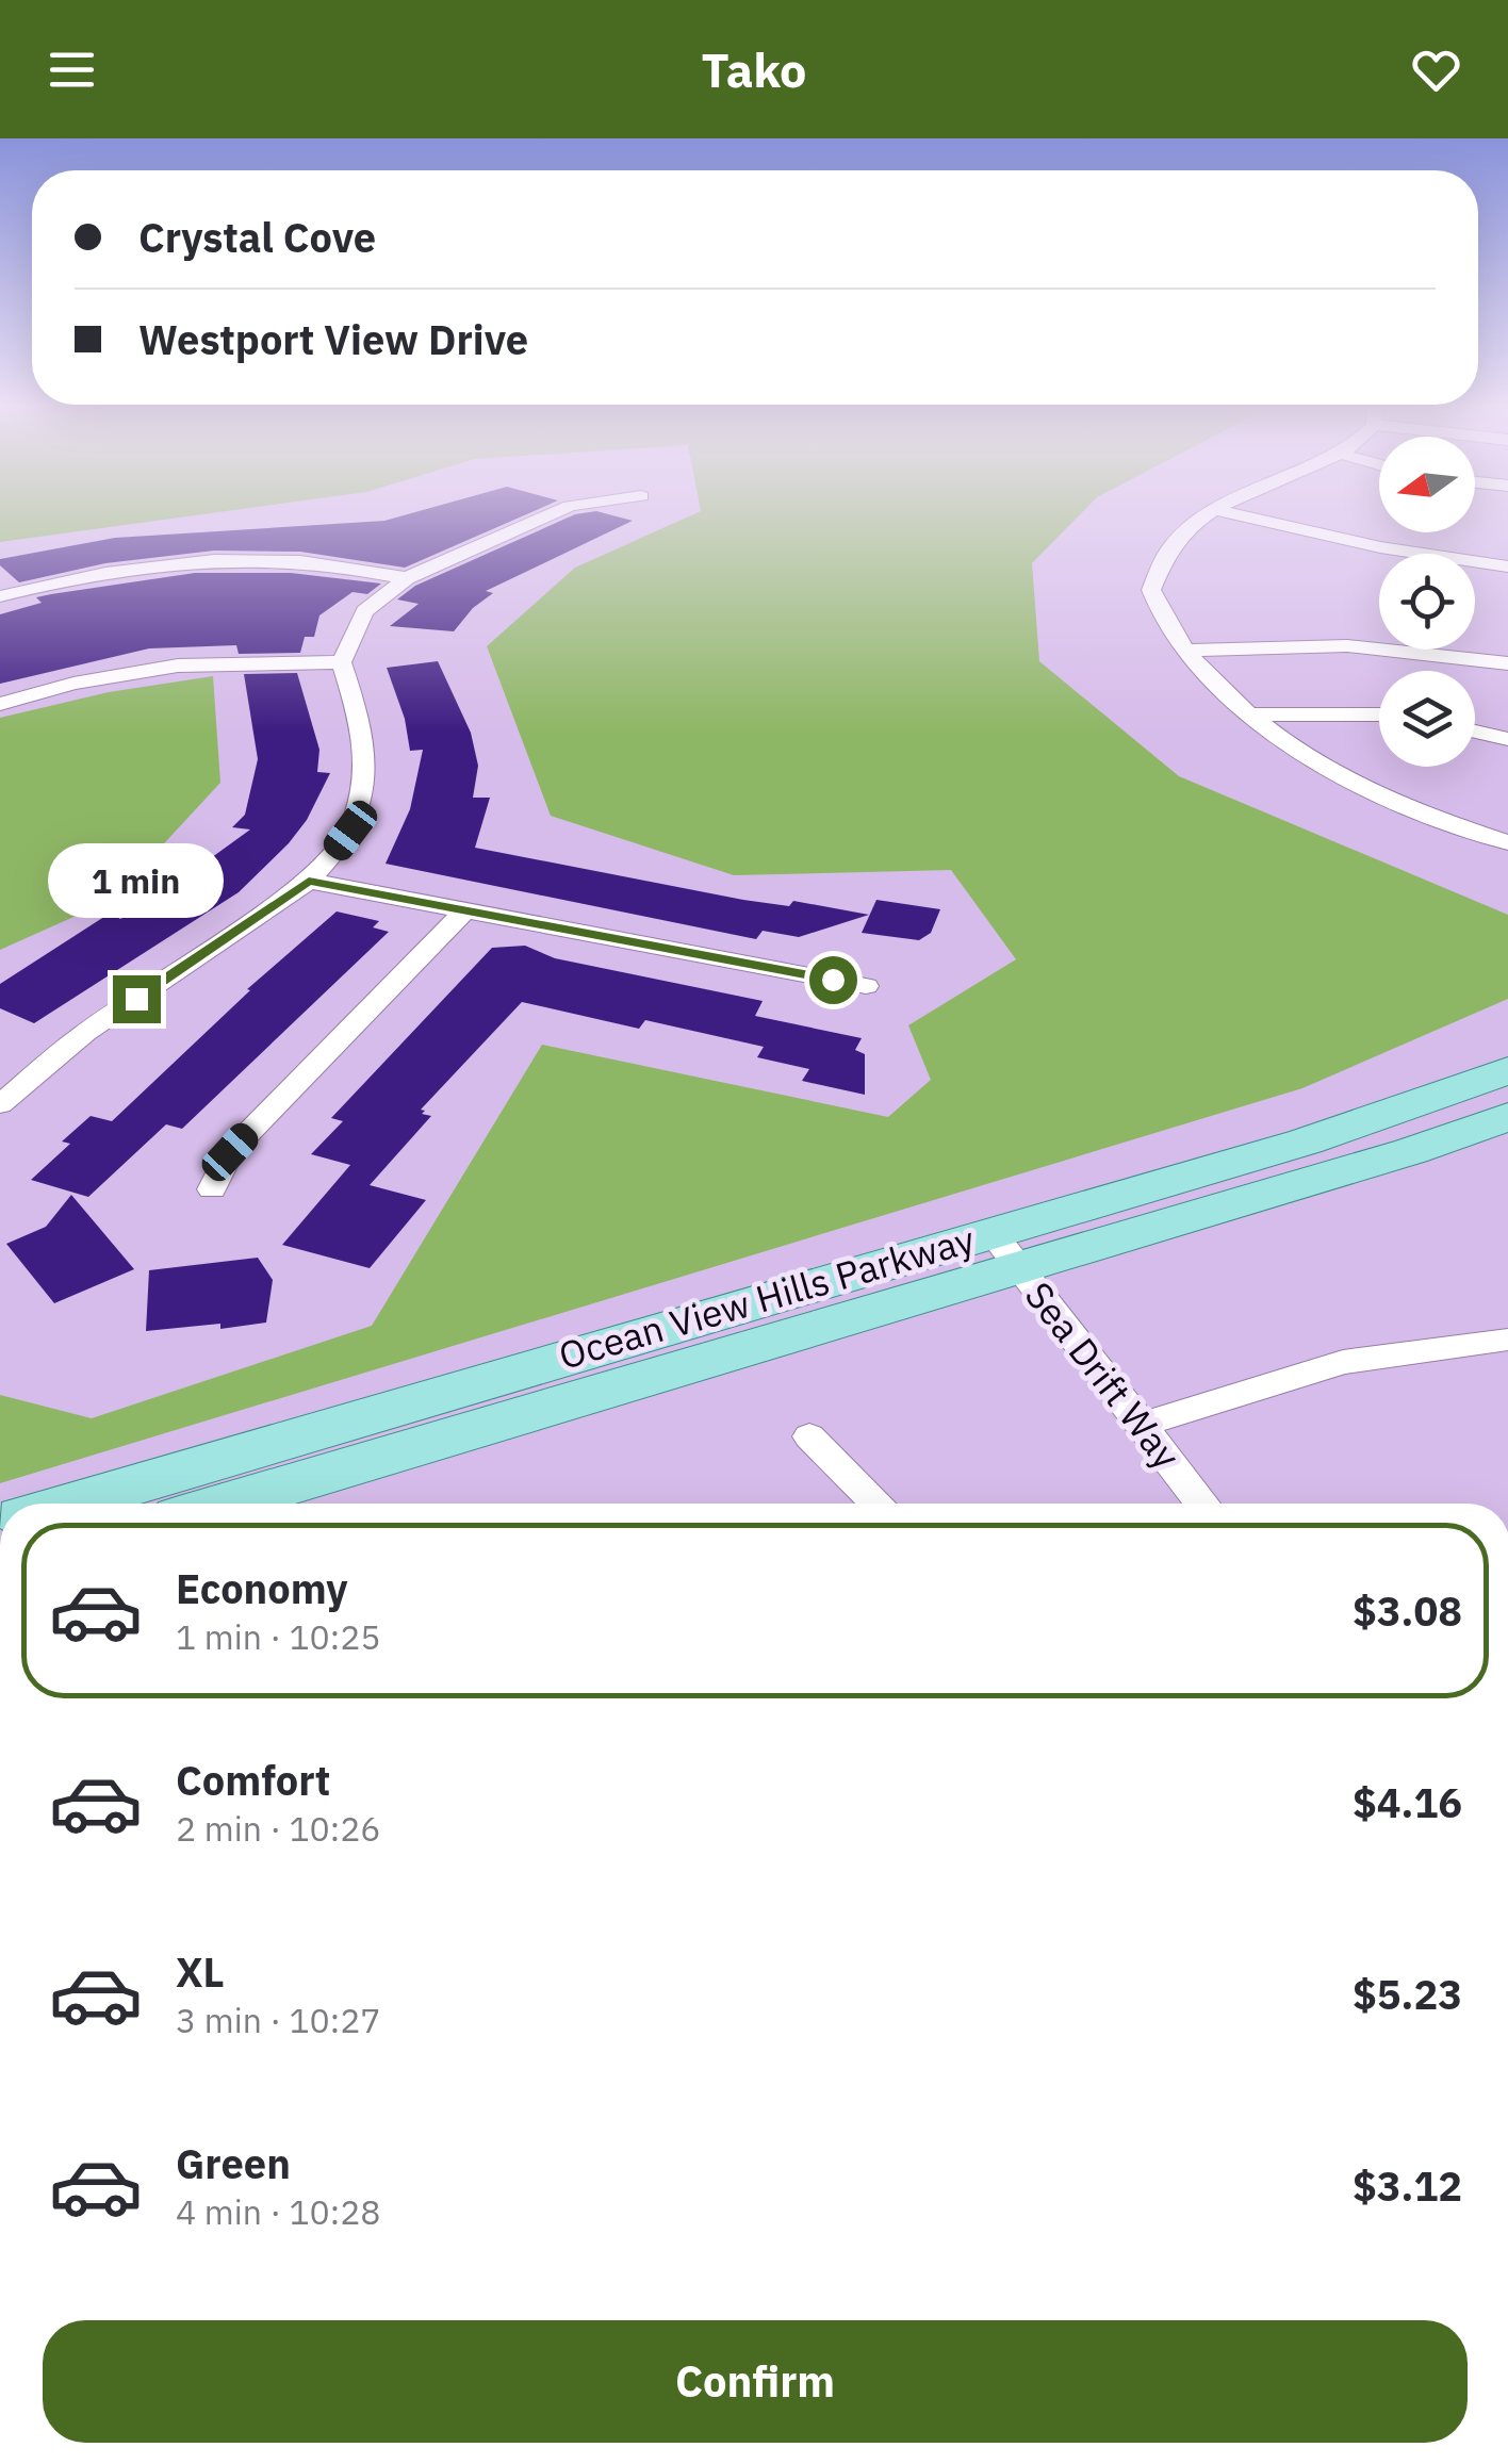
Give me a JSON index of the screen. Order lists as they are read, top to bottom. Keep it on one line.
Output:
{"streets":{"main road":["Ocean View Hills Parkway"],"street":["Sea Drift Way"]},"crossings":[["Ocean View Hills Parkway","Sea Drift Way"]],"north":"left","page":{"header":"Tako","banner":["Crystal Cove","Westport View Drive"],"bubble":"1 min","list":[{"name":"Economy","note":"1 min · 10:25","value":"$3.08"},{"name":"Comfort","note":"2 min · 10:26","value":"$4.16"},{"name":"XL","note":"3 min · 10:27","value":"$5.23"},{"name":"Green","note":"4 min · 10:28","value":"$3.12"}],"buttons":"Confirm"}}
